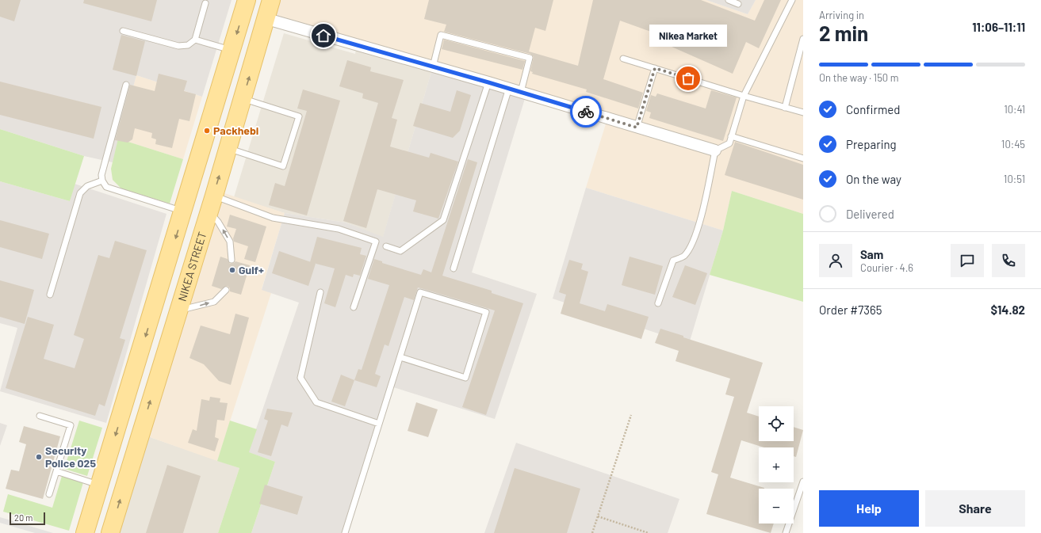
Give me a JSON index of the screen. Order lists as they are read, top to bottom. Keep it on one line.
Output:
{"streets":{"main road":["NIKEA STREET"]},"places":["Nikea Market","Packhebi","Gulf+","Security Police 025"],"scale_bar":"20 m","page":{"heading":["2 min","Arriving in","11:06–11:11"],"panel":["Sam","Courier · 4.6","Order #7365","$14.82"],"bubble":"Nikea Market","bar":"On the way · 150 m","list":[["Confirmed","10:41"],["Preparing","10:45"],["On the way","10:51"],"Delivered"],"map_buttons":["+","−"],"buttons":["Help","Share"],"scale":"20 m"}}
